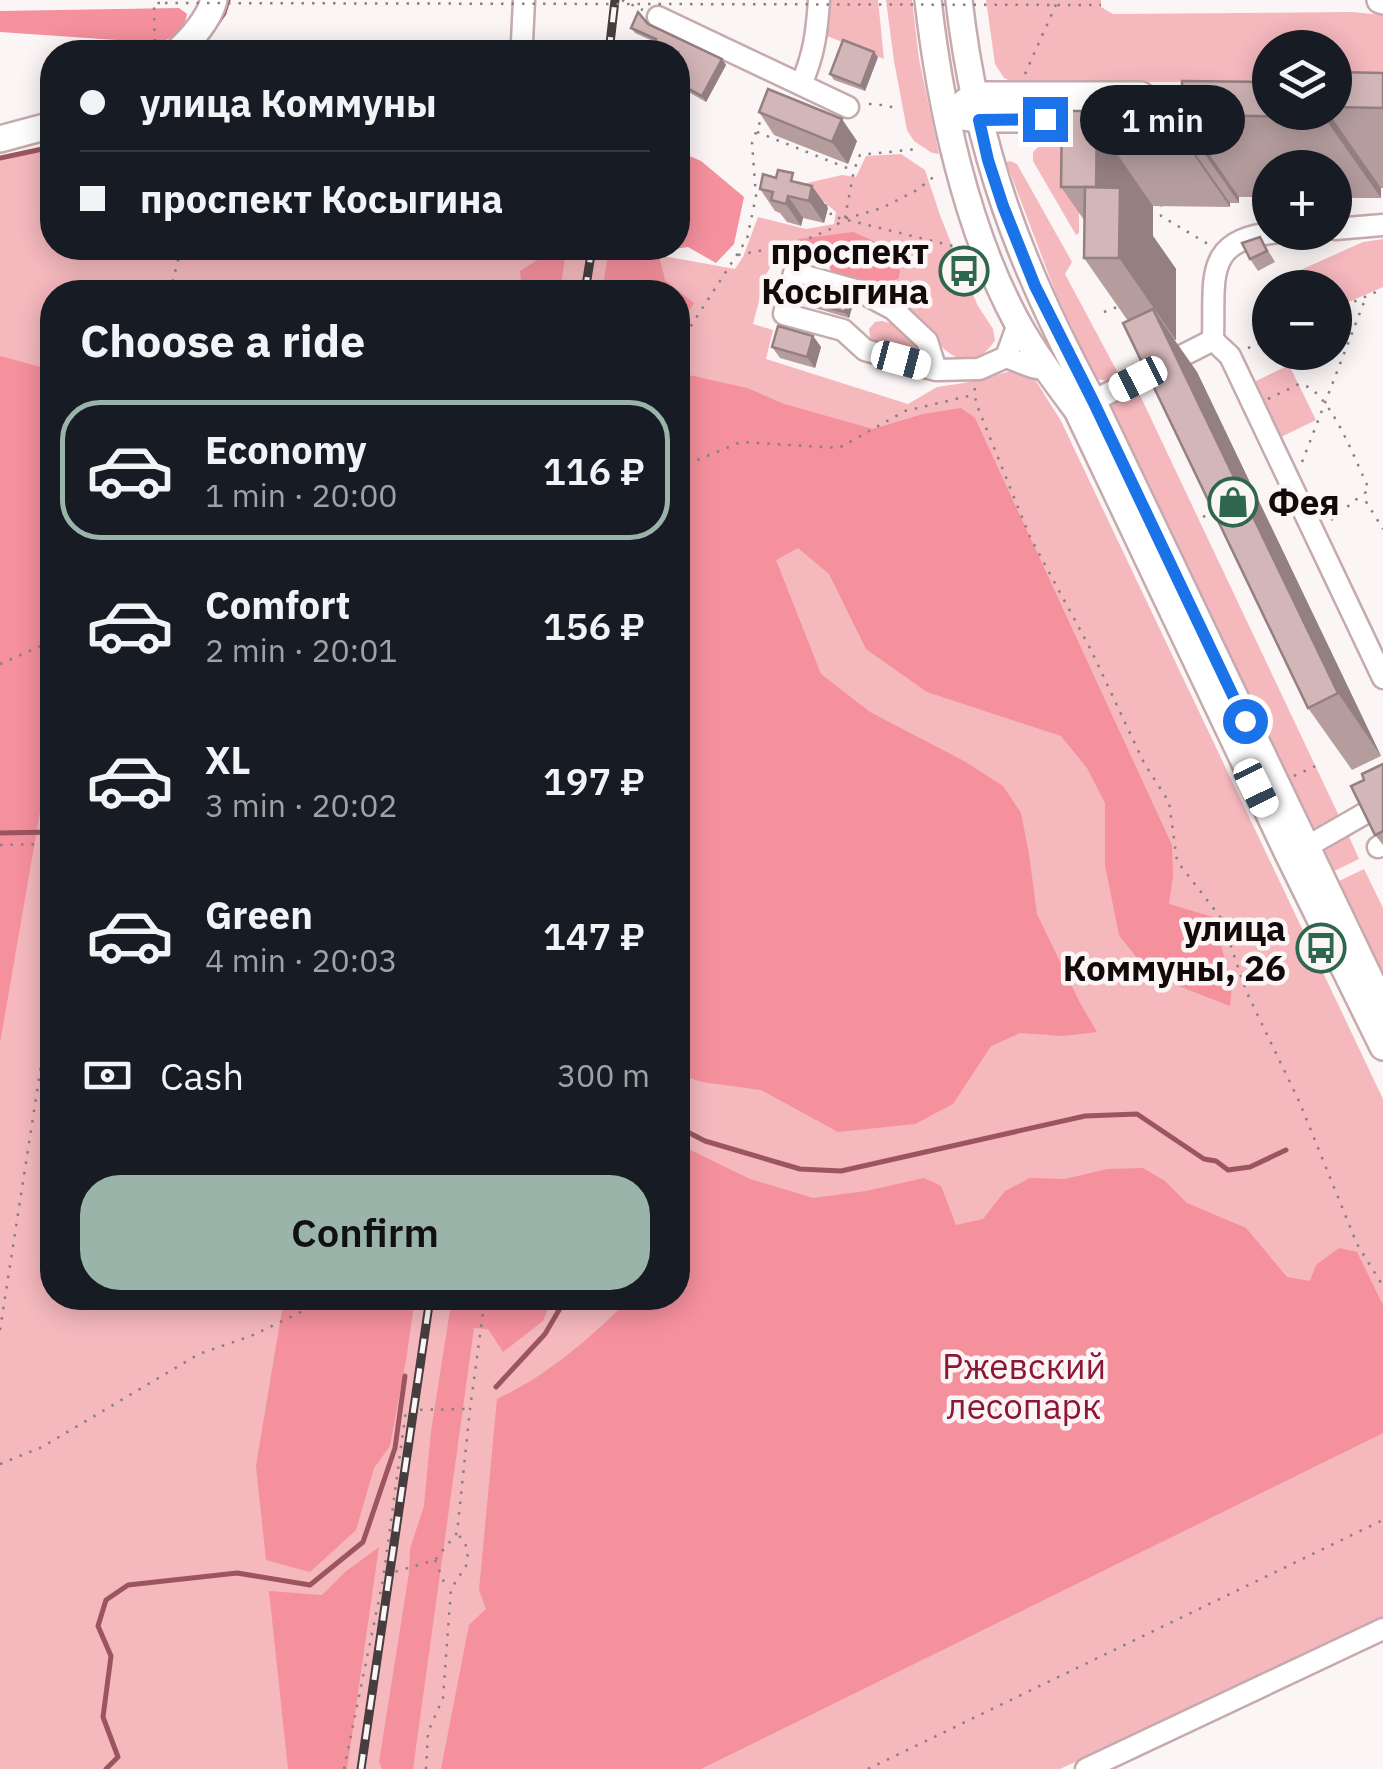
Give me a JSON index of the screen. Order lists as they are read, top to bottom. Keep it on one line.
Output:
{"parks":["Ржевский лесопарк"],"places":{"bus stop":["проспект Косыгина","улица Коммуны, 26"],"shop":["Фея"]},"page":{"map_buttons":["+","−"],"banner":["улица Коммуны","проспект Косыгина"],"bubble":"1 min","heading":"Choose a ride","list":[{"name":"Economy","note":"1 min · 20:00","value":"116 ₽"},{"name":"Comfort","note":"2 min · 20:01","value":"156 ₽"},{"name":"XL","note":"3 min · 20:02","value":"197 ₽"},{"name":"Green","note":"4 min · 20:03","value":"147 ₽"}],"pay":["Cash","300 m"],"buttons":"Confirm"}}
